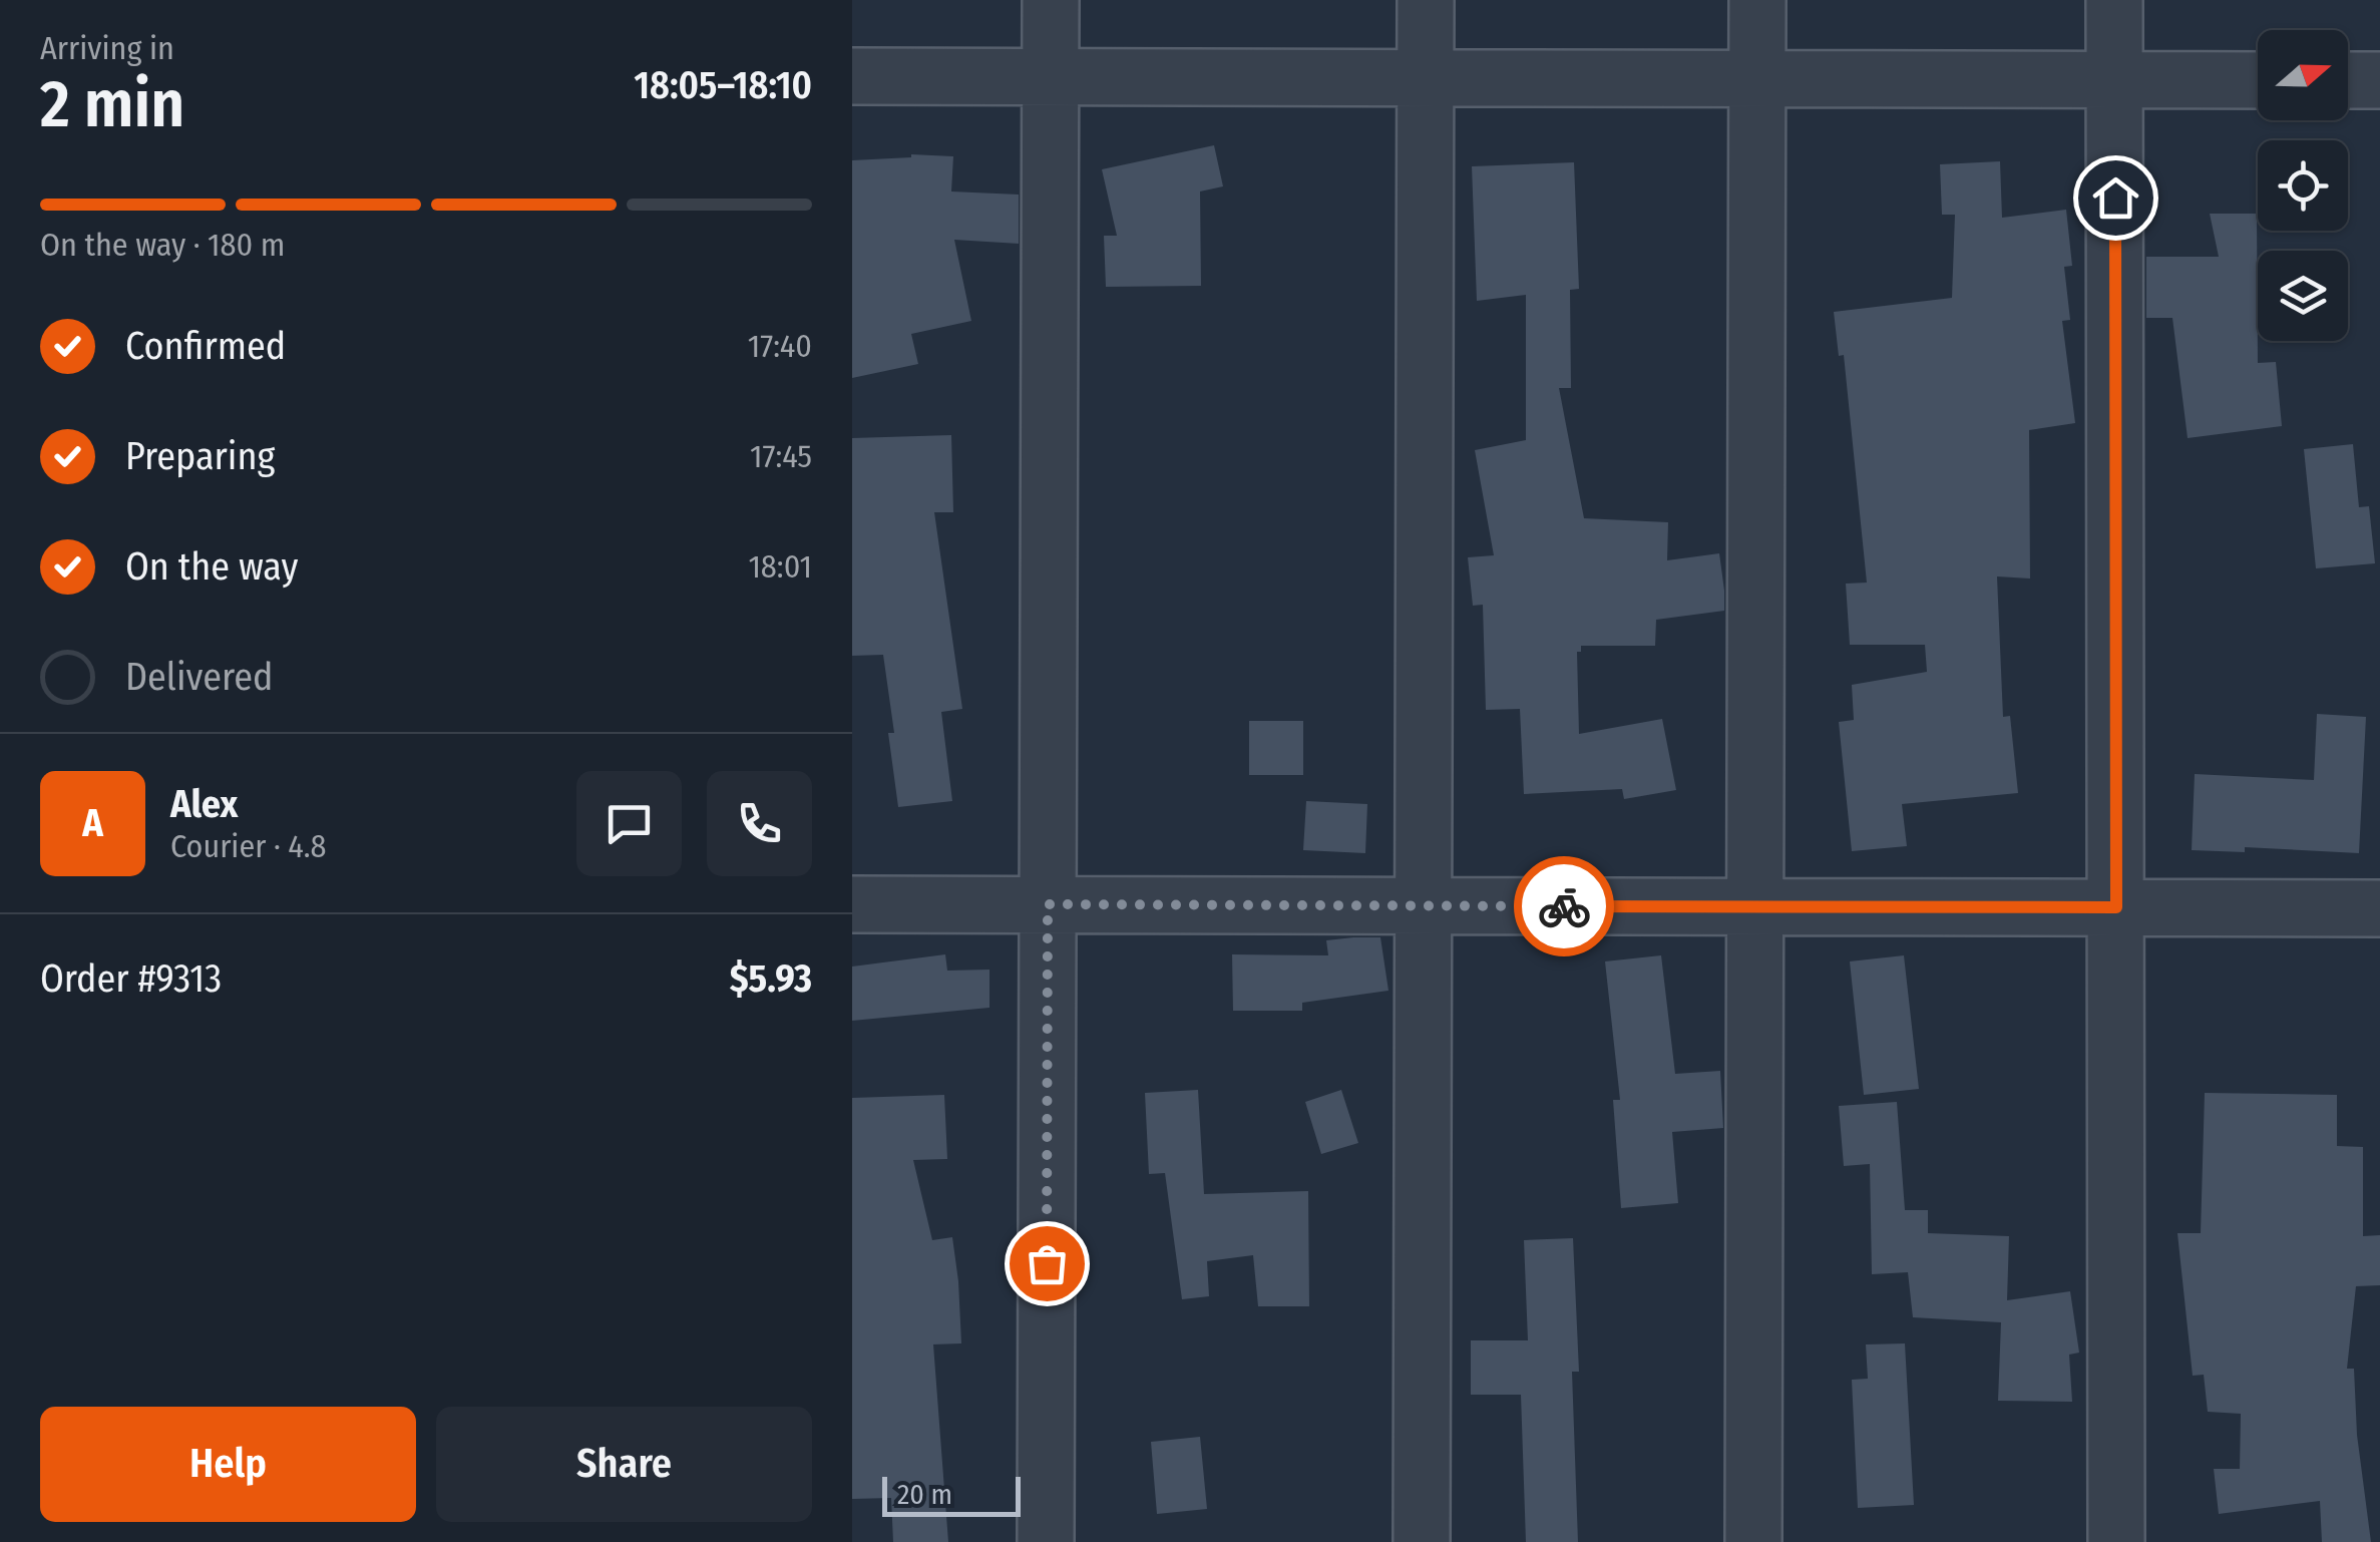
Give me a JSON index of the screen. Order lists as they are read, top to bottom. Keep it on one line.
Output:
{"scale_bar":"20 m","north":"right","page":{"heading":["2 min","Arriving in","18:05–18:10"],"panel":["Alex","Courier · 4.8","Order #9313","$5.93"],"bar":"On the way · 180 m","list":[["Confirmed","17:40"],["Preparing","17:45"],["On the way","18:01"],"Delivered"],"round":"A","buttons":["Help","Share"],"scale":"20 m"}}
